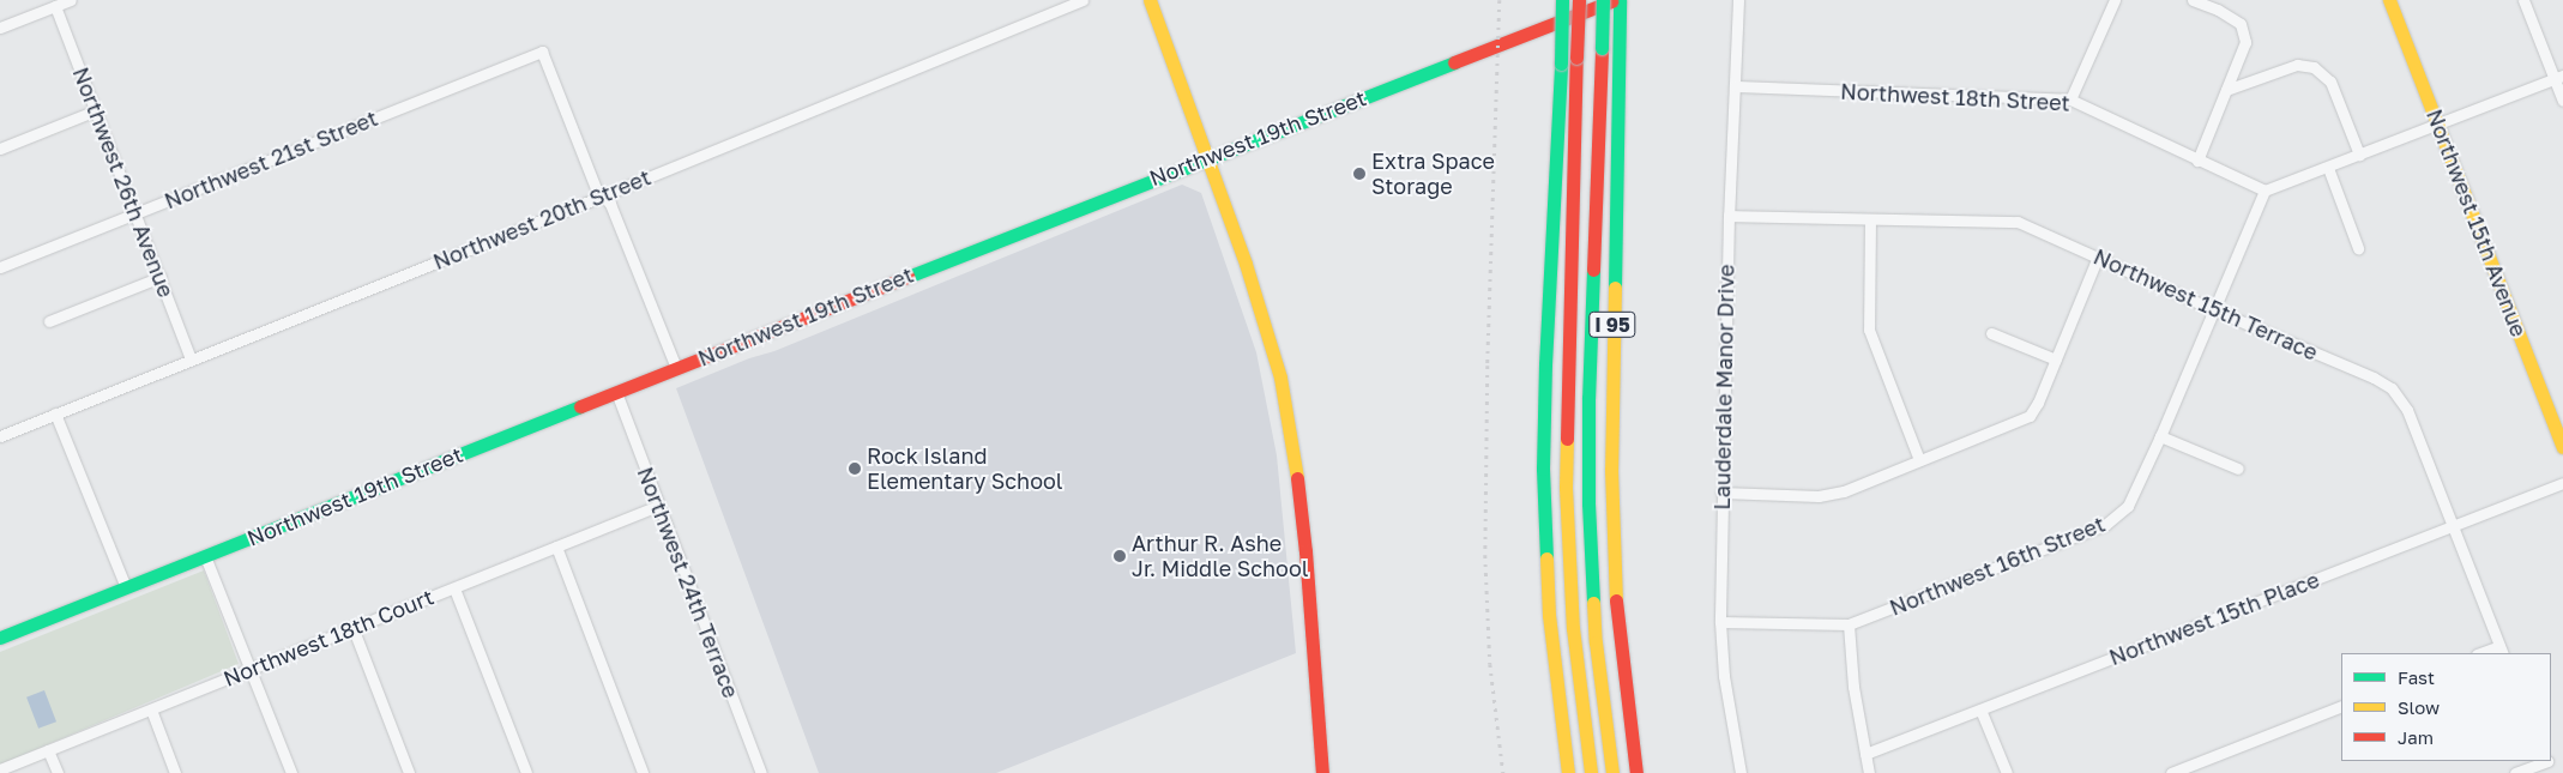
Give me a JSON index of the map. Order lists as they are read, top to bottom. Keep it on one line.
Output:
{"streets":{"main road":["Northwest 19th Street","Northwest 15th Avenue","I 95"],"street":["Northwest 18th Street","Northwest 21st Street","Northwest 26th Avenue","Northwest 20th Street","Northwest 15th Terrace","Lauderdale Manor Drive","Northwest 16th Street","Northwest 24th Terrace","Northwest 15th Place","Northwest 18th Court"]},"crossings":[["Northwest 18th Street","Lauderdale Manor Drive"],["Northwest 18th Street","Northwest 16th Street"],["Northwest 19th Street","Northwest 24th Terrace"],["Northwest 21st Street","Northwest 26th Avenue"],["Northwest 21st Street","Northwest 20th Street"],["Northwest 26th Avenue","Northwest 20th Street"],["Northwest 15th Terrace","Lauderdale Manor Drive"],["Northwest 15th Terrace","Northwest 16th Street"],["Northwest 15th Terrace","Northwest 15th Place"],["Lauderdale Manor Drive","Northwest 16th Street"],["Northwest 24th Terrace","Northwest 18th Court"]],"places":["Extra Space Storage","Rock Island Elementary School","Arthur R. Ashe Jr. Middle School"],"legend":["Fast","Slow","Jam"]}
